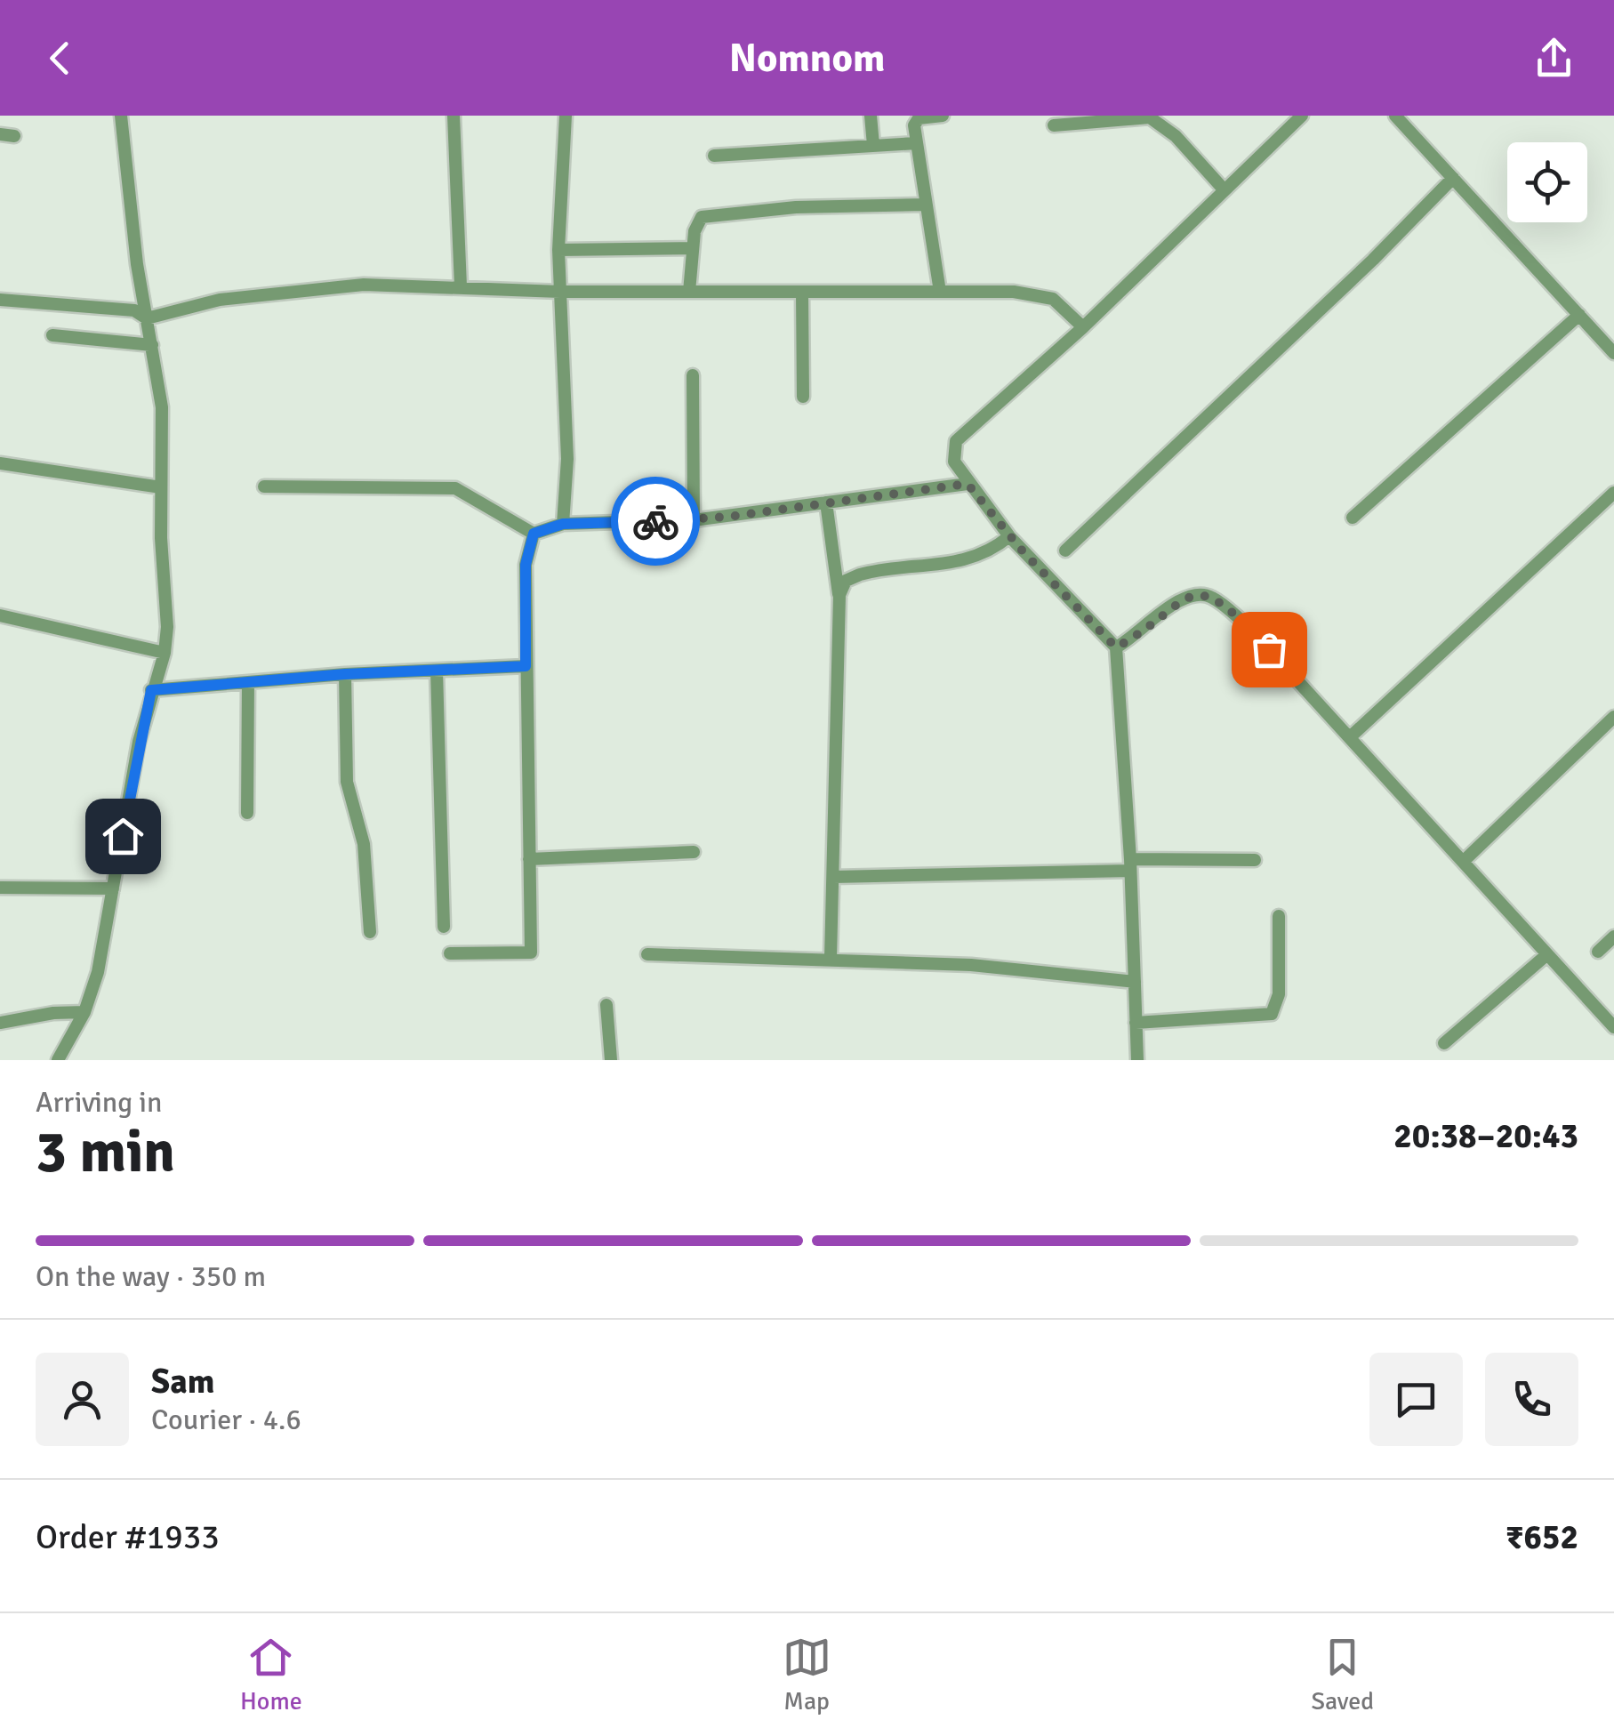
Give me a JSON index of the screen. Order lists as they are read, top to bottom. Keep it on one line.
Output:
{"page":{"header":"Nomnom","heading":["3 min","Arriving in","20:38–20:43"],"panel":["Sam","Courier · 4.6","Order #1933","₹652"],"bar":"On the way · 350 m","tabs":["Home","Map","Saved"]}}
